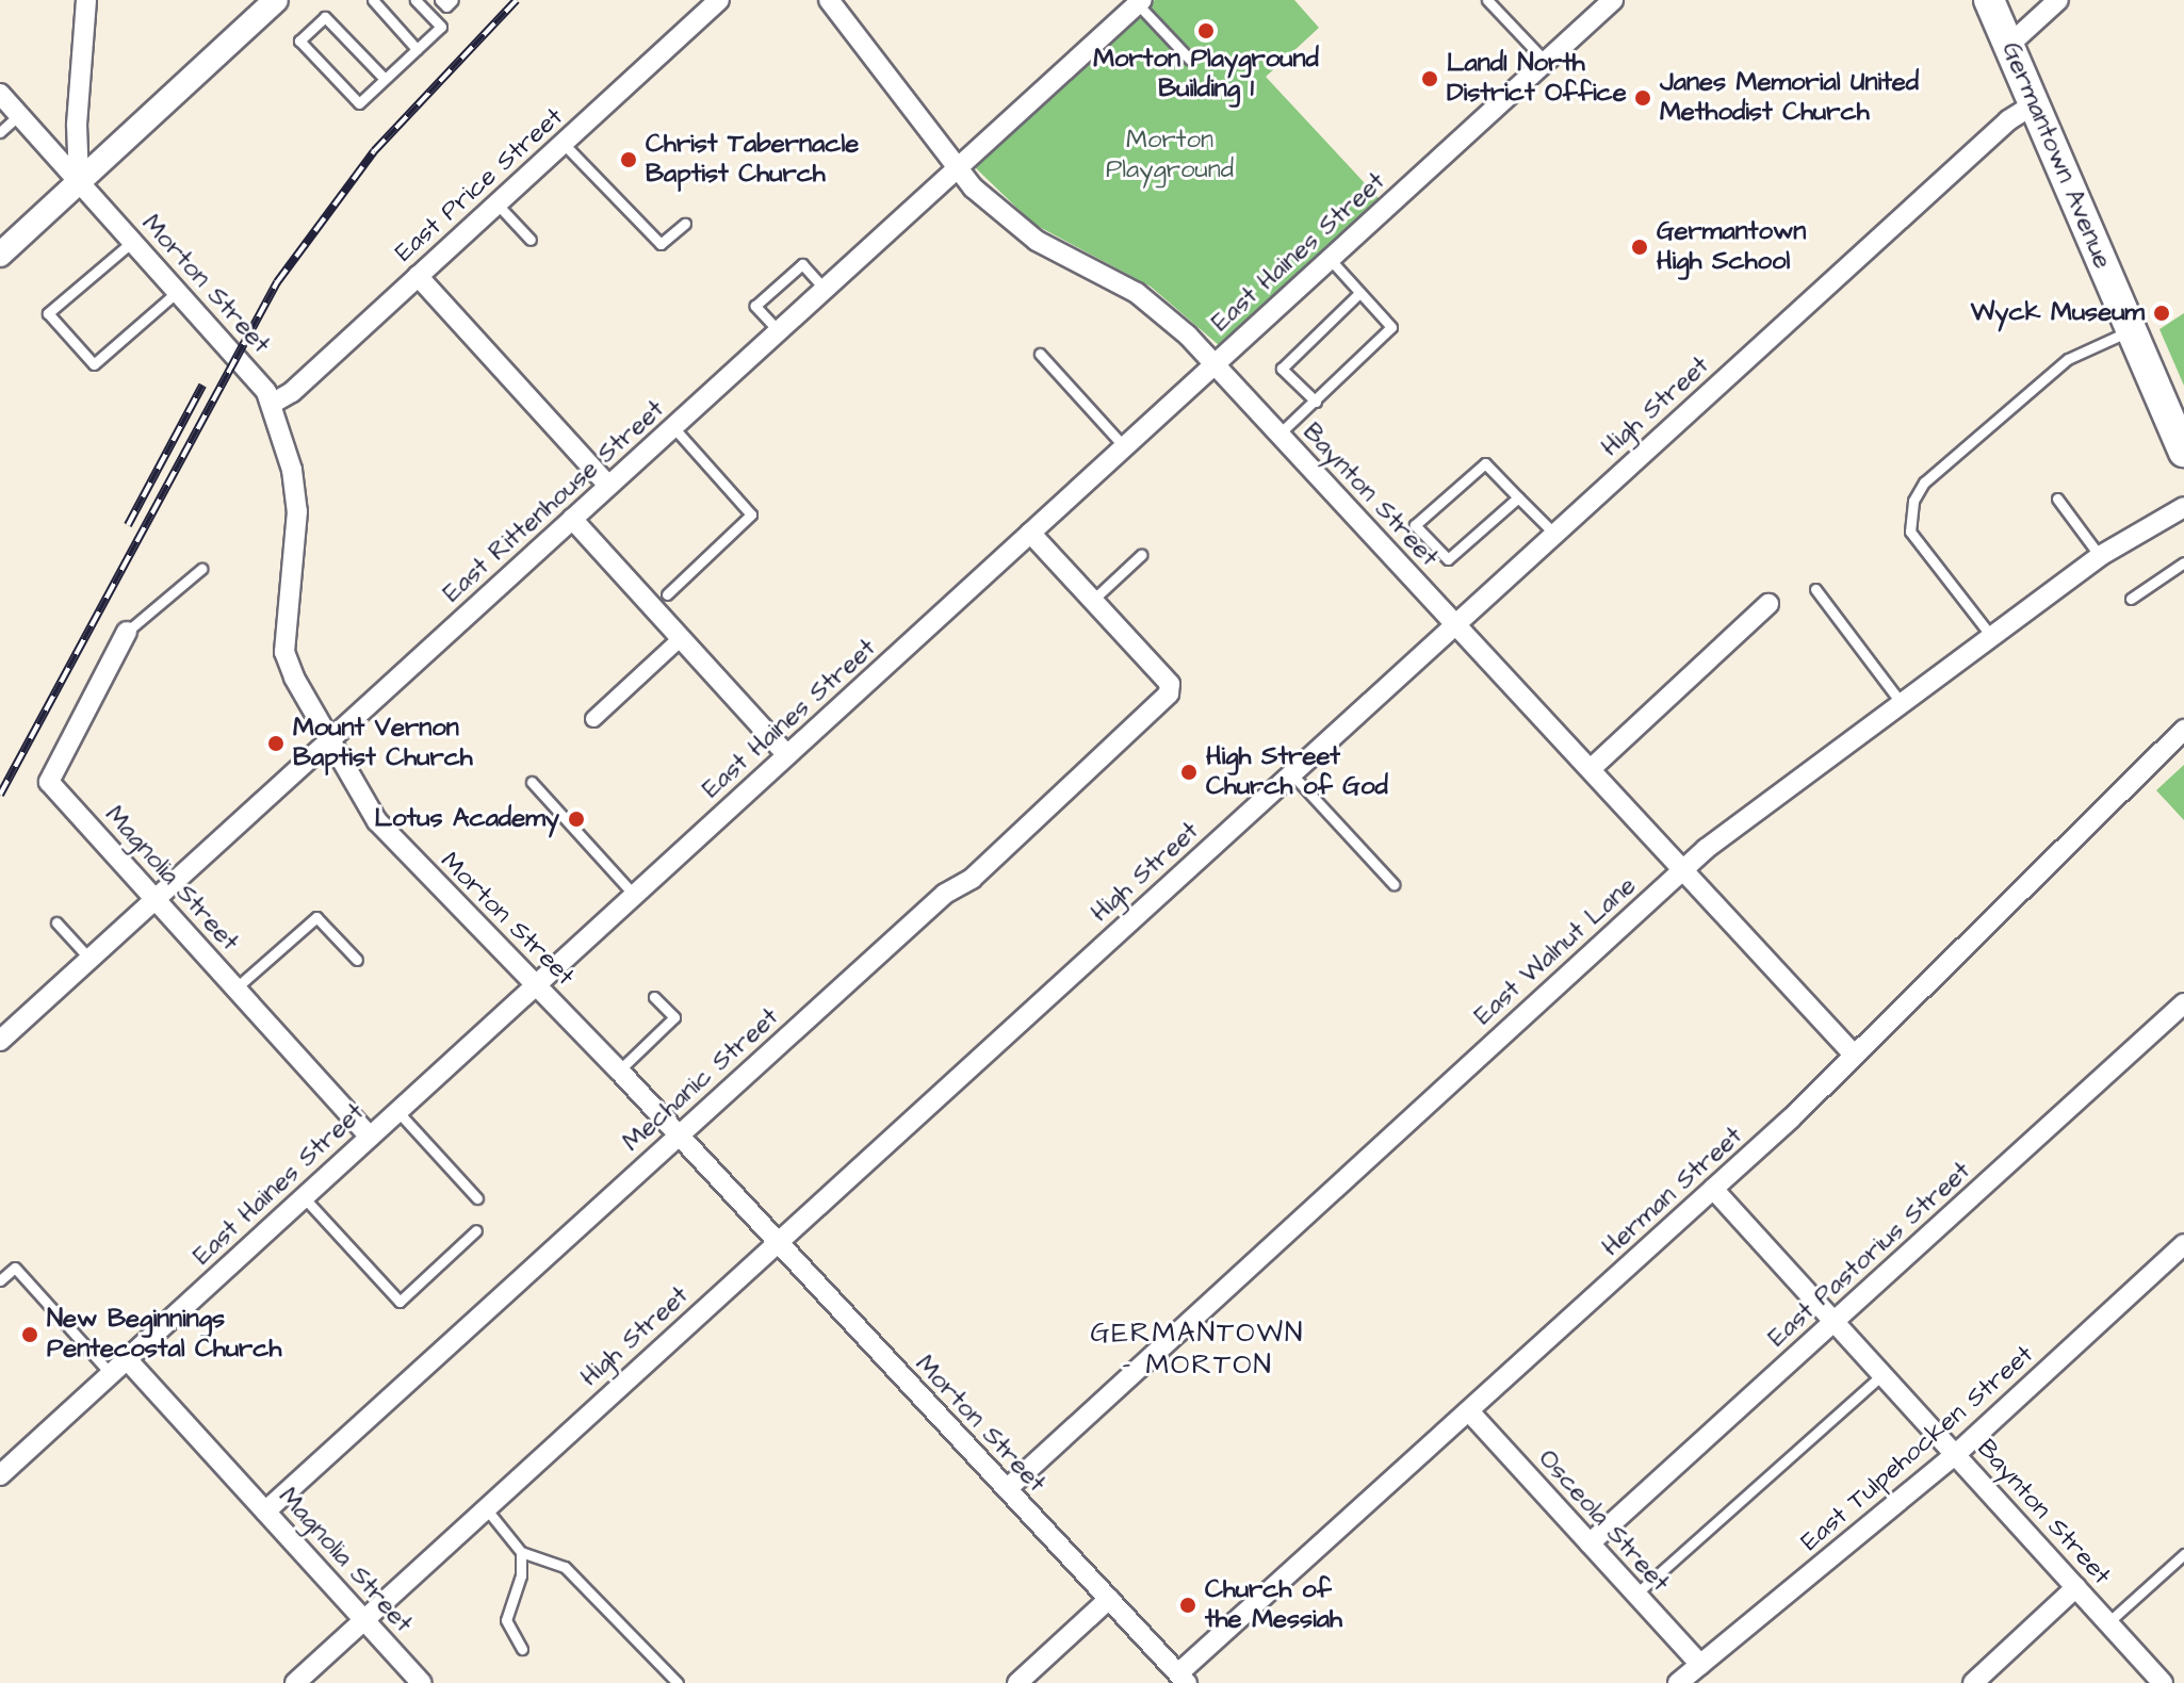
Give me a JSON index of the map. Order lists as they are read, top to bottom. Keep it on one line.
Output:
{"streets":{"main road":["Germantown Avenue"],"street":["East Price Street","East Haines Street","Morton Street","High Street","Baynton Street","East Rittenhouse Street","Magnolia Street","East Walnut Lane","Mechanic Street","Herman Street","East Pastorius Street","East Tulpehocken Street","Osceola Street"]},"crossings":[["Germantown Avenue","High Street"],["East Price Street","Morton Street"],["East Haines Street","Morton Street"],["East Haines Street","Baynton Street"],["East Haines Street","Magnolia Street"],["Morton Street","High Street"],["Morton Street","East Rittenhouse Street"],["Morton Street","East Walnut Lane"],["Morton Street","Mechanic Street"],["Morton Street","Herman Street"],["High Street","Baynton Street"],["High Street","Magnolia Street"],["Baynton Street","East Rittenhouse Street"],["Baynton Street","East Walnut Lane"],["Baynton Street","Herman Street"],["Baynton Street","East Pastorius Street"],["Baynton Street","East Tulpehocken Street"],["East Rittenhouse Street","Magnolia Street"],["Magnolia Street","Mechanic Street"],["Herman Street","Osceola Street"],["East Pastorius Street","Osceola Street"],["East Tulpehocken Street","Osceola Street"]],"districts":["GERMANTOWN - MORTON"],"parks":["Morton Playground"],"places":["Morton Playground Building 1","LandI North District Office","Janes Memorial United Methodist Church","Christ Tabernacle Baptist Church","Germantown High School","Wyck Museum","Mount Vernon Baptist Church","High Street Church of God","Lotus Academy","New Beginnings Pentecostal Church","Church of the Messiah"]}
